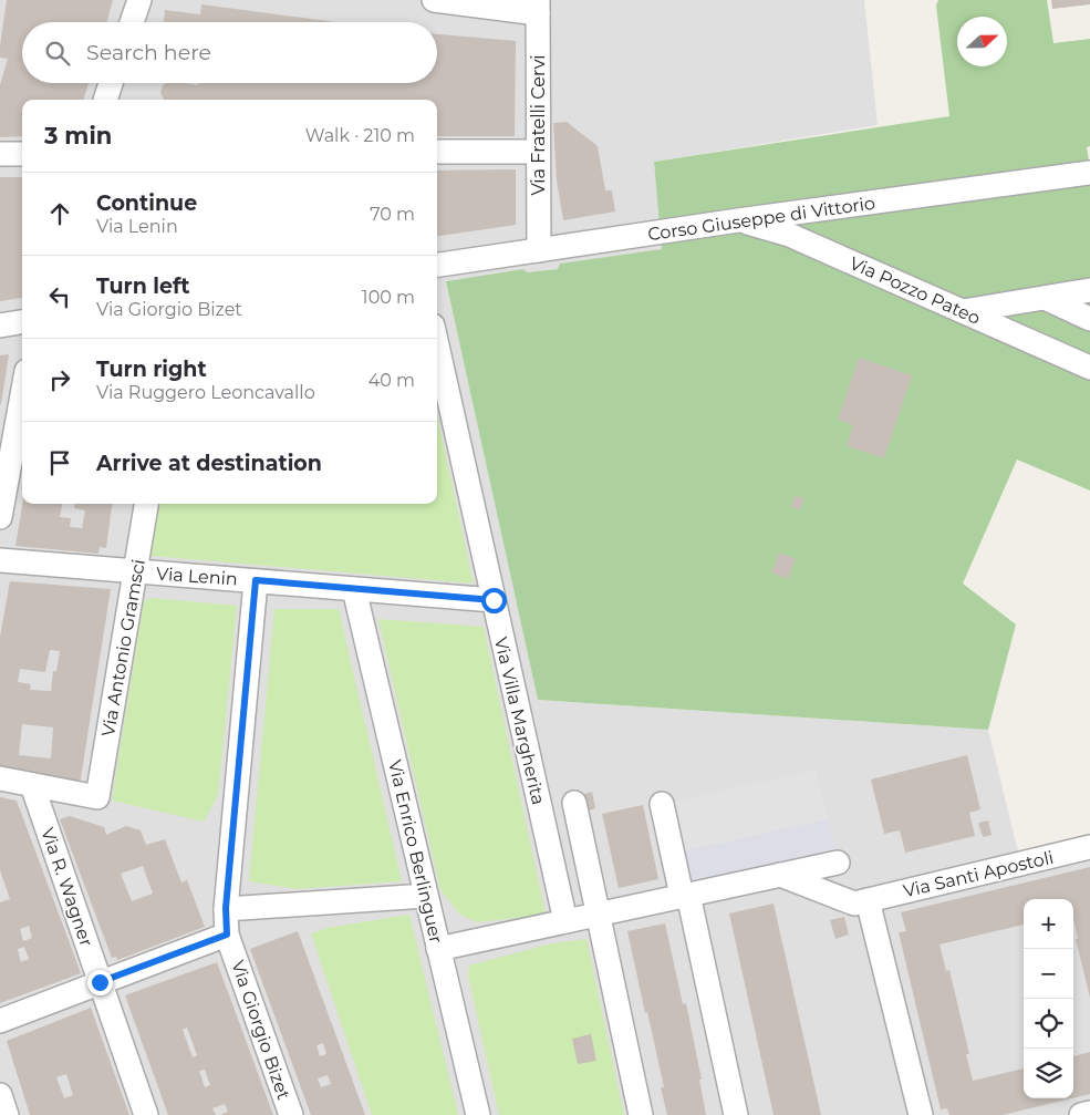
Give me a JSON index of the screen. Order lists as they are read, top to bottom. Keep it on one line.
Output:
{"streets":{"street":["Via Fratelli Cervi","Corso Giuseppe di Vittorio","Via Pozzo Pateo","Via Lenin","Via Antonio Gramsci","Via Villa Margherita","Via Enrico Berlinguer","Via Santi Apostoli","Via R. Wagner","Via Giorgio Bizet"]},"crossings":[["Via Fratelli Cervi","Corso Giuseppe di Vittorio"],["Corso Giuseppe di Vittorio","Via Pozzo Pateo"],["Via Lenin","Via Antonio Gramsci"],["Via Lenin","Via Villa Margherita"],["Via Lenin","Via Enrico Berlinguer"],["Via Lenin","Via Giorgio Bizet"],["Via Antonio Gramsci","Via R. Wagner"]],"north":"right","page":{"search":"Search here","heading":["3 min","Walk · 210 m"],"list":[["Continue","Via Lenin","70 m"],["Turn left","Via Giorgio Bizet","100 m"],["Turn right","Via Ruggero Leoncavallo","40 m"],"Arrive at destination"],"map_buttons":["+","−"]}}
